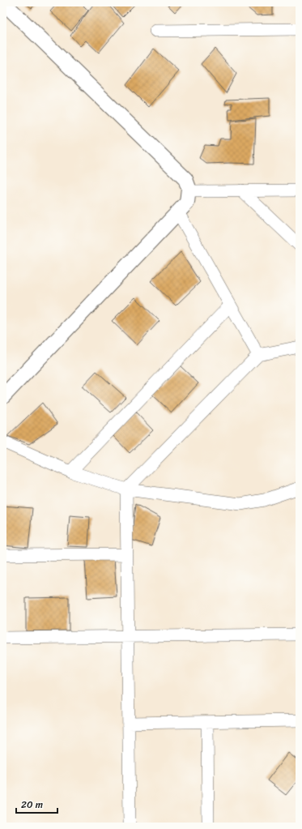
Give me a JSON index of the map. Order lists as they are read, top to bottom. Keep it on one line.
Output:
{"scale_bar":"20 m"}
